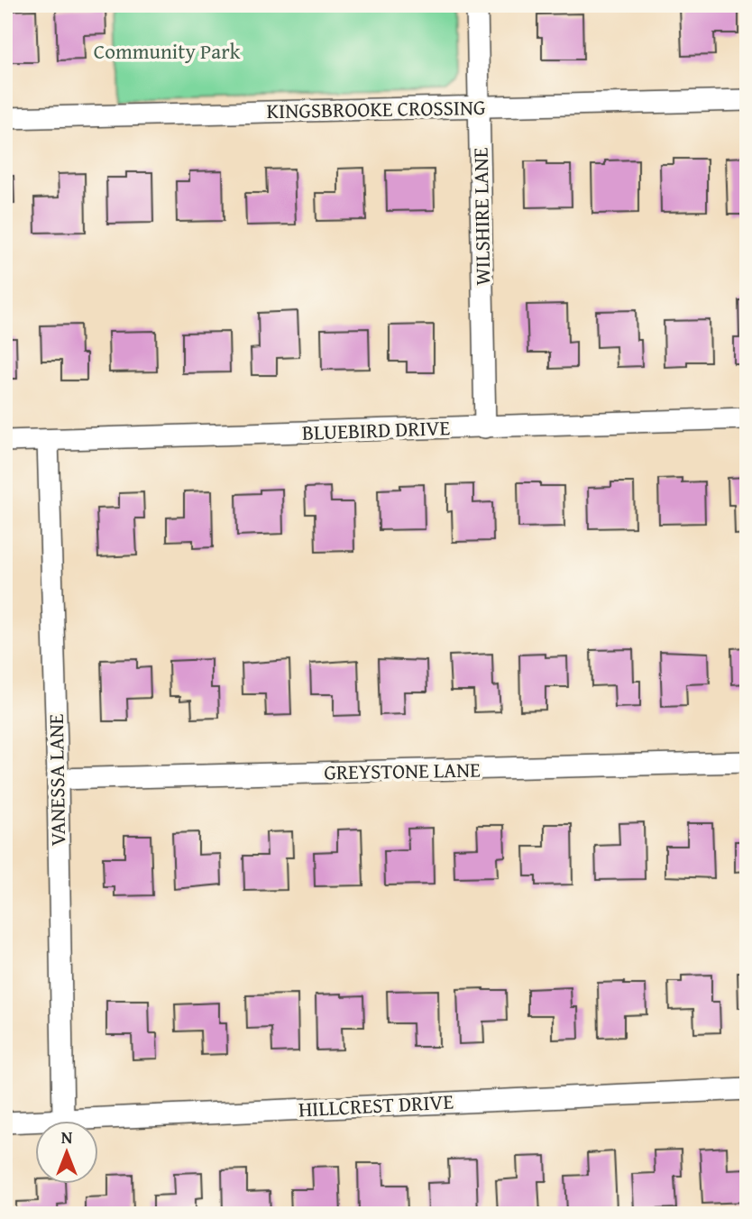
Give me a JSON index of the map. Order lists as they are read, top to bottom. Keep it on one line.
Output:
{"streets":{"street":["KINGSBROOKE CROSSING","WILSHIRE LANE","BLUEBIRD DRIVE","GREYSTONE LANE","VANESSA LANE","HILLCREST DRIVE"]},"crossings":[["KINGSBROOKE CROSSING","WILSHIRE LANE"],["WILSHIRE LANE","BLUEBIRD DRIVE"],["BLUEBIRD DRIVE","VANESSA LANE"],["GREYSTONE LANE","VANESSA LANE"],["VANESSA LANE","HILLCREST DRIVE"]],"parks":["Community Park"],"north":"top"}
